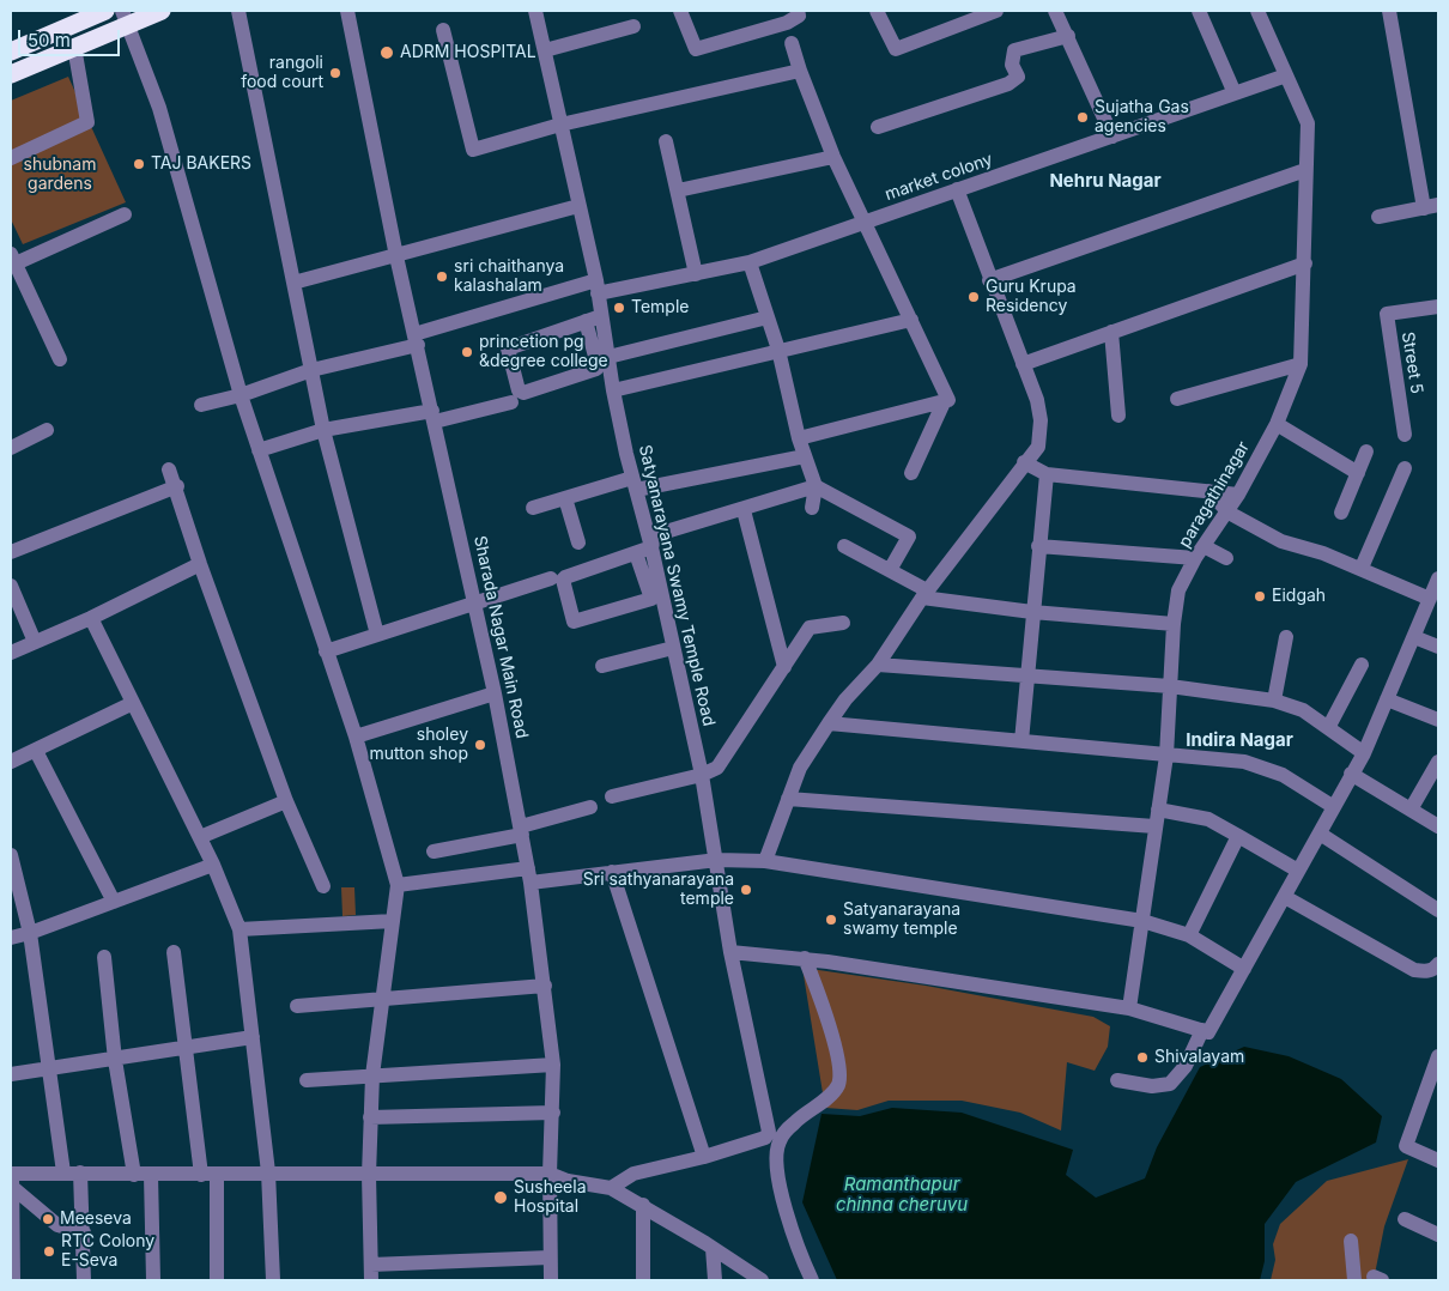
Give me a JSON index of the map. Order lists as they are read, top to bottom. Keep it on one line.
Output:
{"streets":{"street":["market colony","Street 5","paragathinagar","Satyanarayana Swamy Temple Road","Sharada Nagar Main Road"]},"crossings":[["market colony","paragathinagar"],["market colony","Satyanarayana Swamy Temple Road"],["market colony","Sharada Nagar Main Road"]],"districts":["Nehru Nagar","Indira Nagar"],"water":["Ramanthapur chinna cheruvu"],"parks":["shubnam gardens"],"places":["ADRM HOSPITAL","rangoli food court","Sujatha Gas agencies","TAJ BAKERS","sri chaithanya kalashalam","Guru Krupa Residency","Temple","princetion pg &degree college","Eidgah","sholey mutton shop","Sri sathyanarayana temple","Satyanarayana swamy temple","Shivalayam","Susheela Hospital","Meeseva","RTC Colony E-Seva"],"scale_bar":"50 m"}
